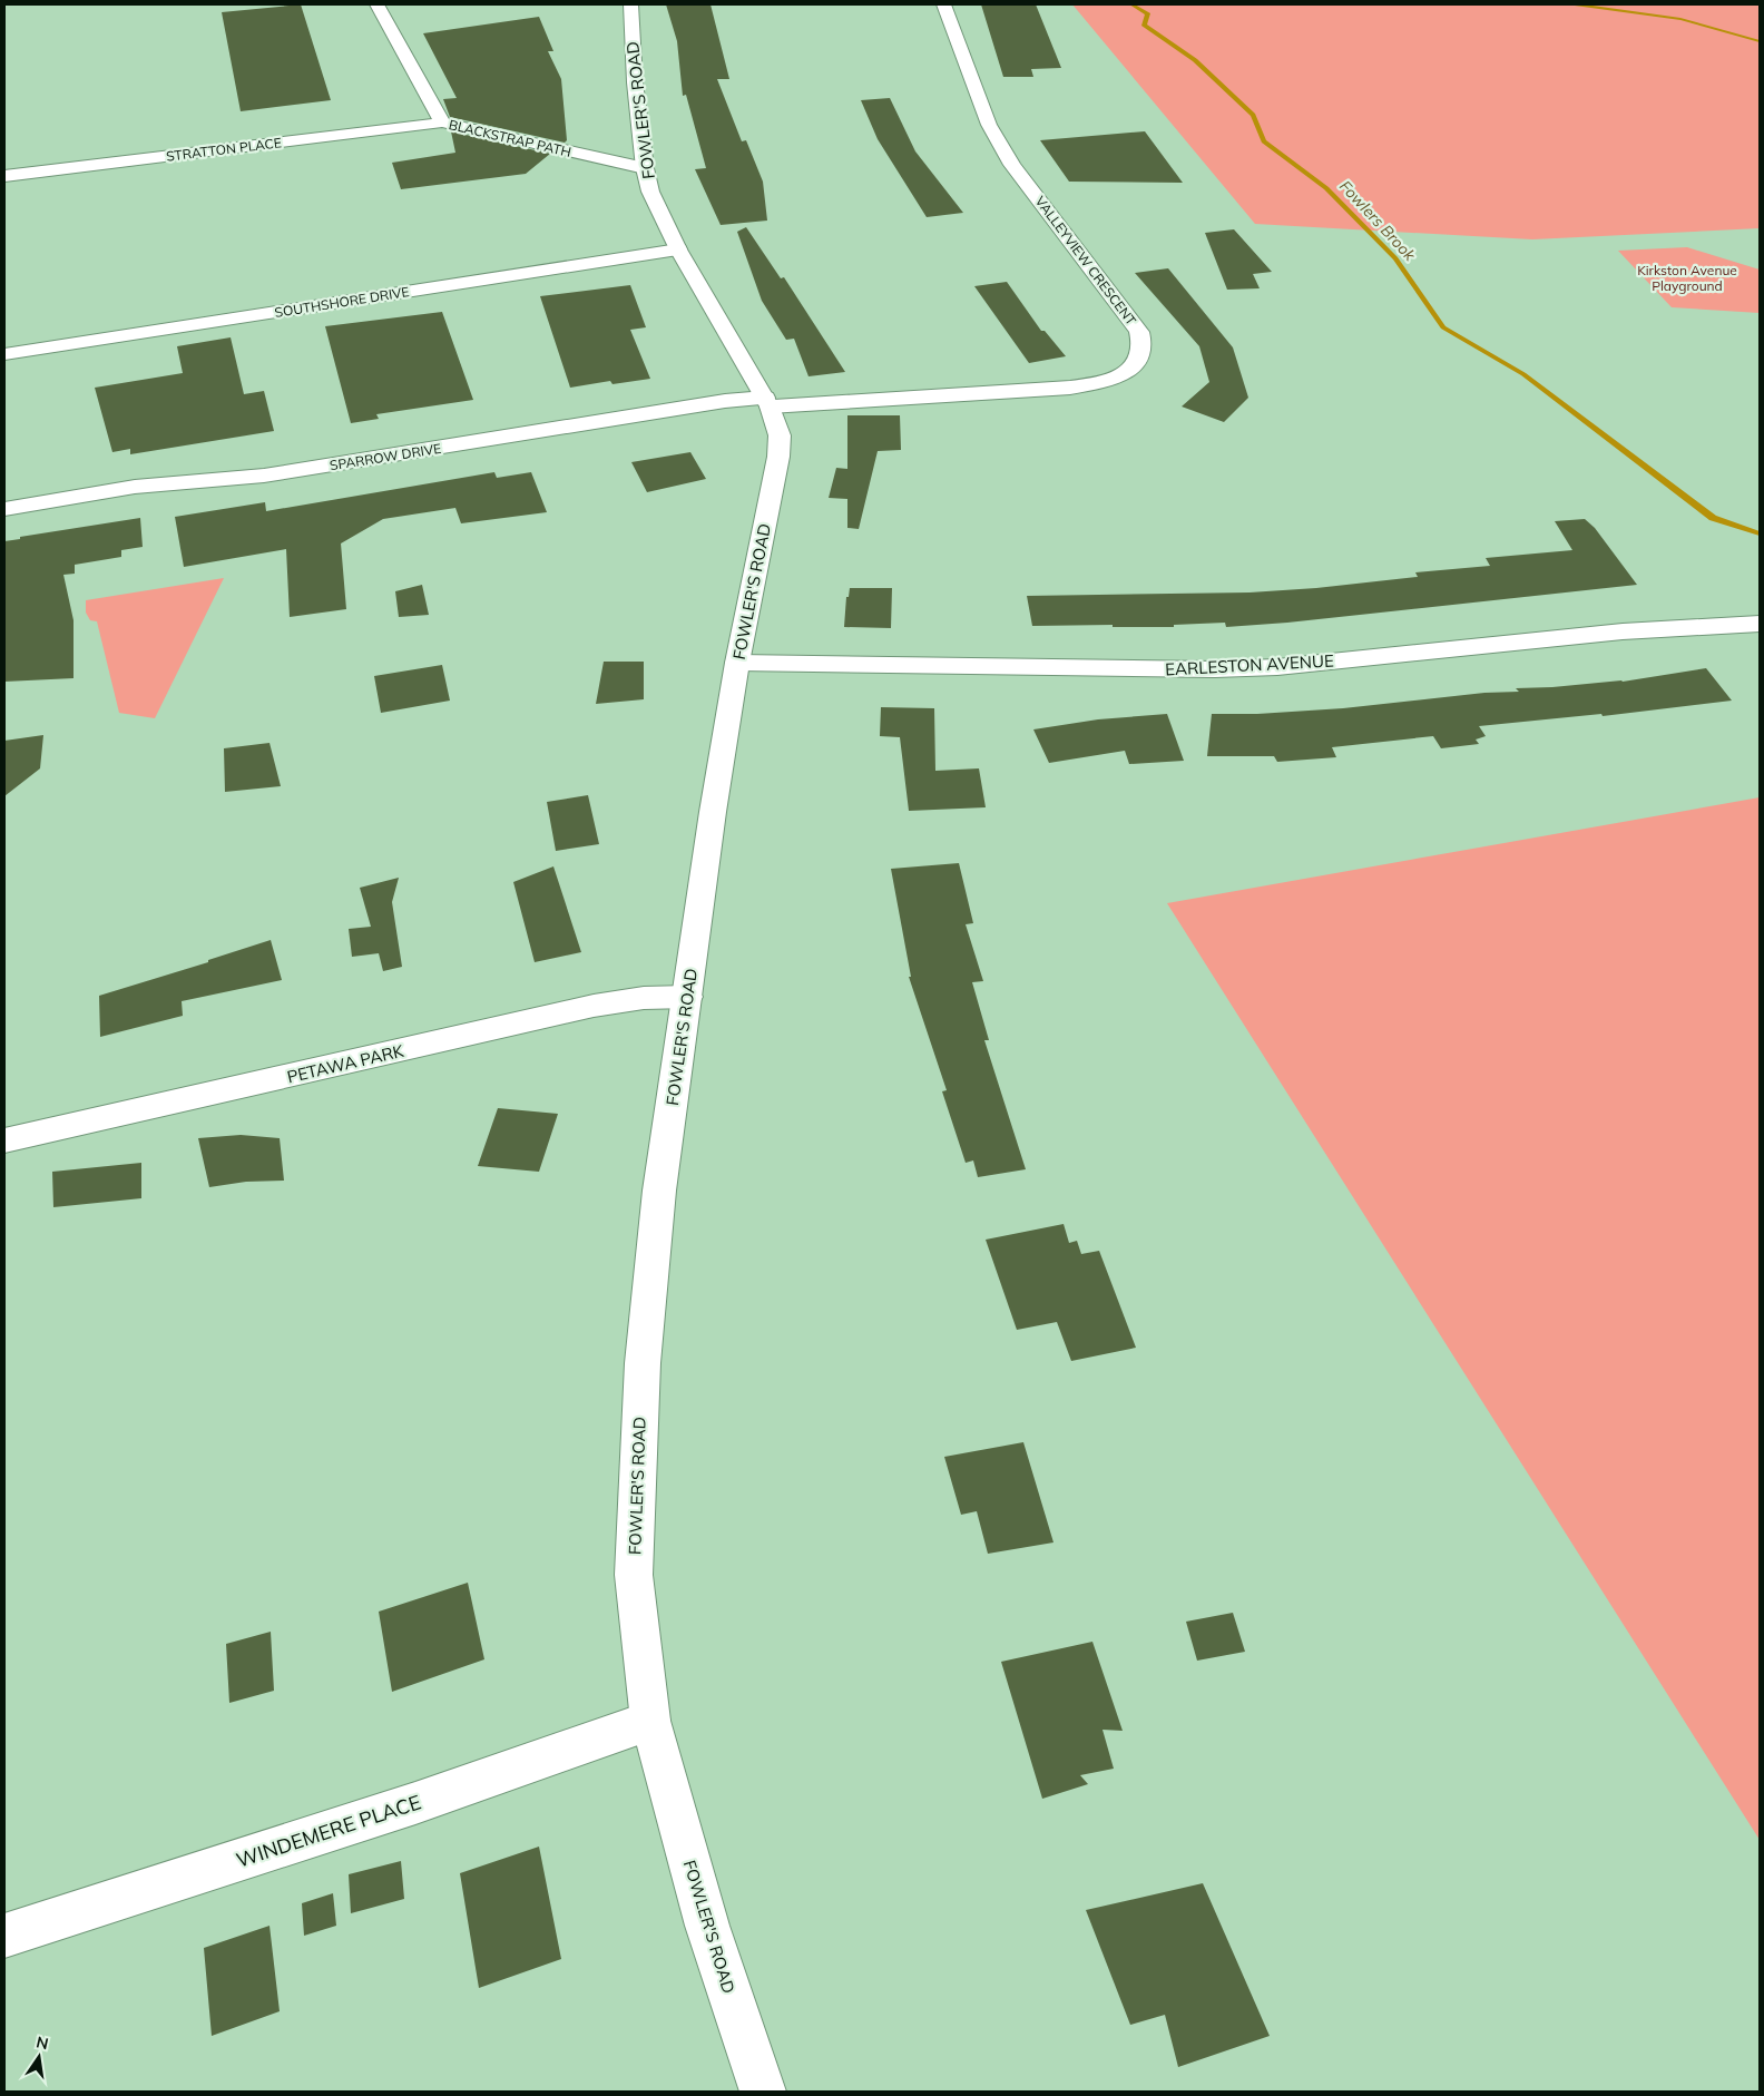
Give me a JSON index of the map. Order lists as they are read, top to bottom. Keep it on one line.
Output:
{"streets":{"street":["FOWLER'S ROAD","BLACKSTRAP PATH","STRATTON PLACE","VALLEYVIEW CRESCENT","SOUTHSHORE DRIVE","SPARROW DRIVE","EARLESTON AVENUE","PETAWA PARK","WINDEMERE PLACE"]},"crossings":[["FOWLER'S ROAD","BLACKSTRAP PATH"],["FOWLER'S ROAD","VALLEYVIEW CRESCENT"],["FOWLER'S ROAD","SOUTHSHORE DRIVE"],["FOWLER'S ROAD","SPARROW DRIVE"],["FOWLER'S ROAD","EARLESTON AVENUE"],["FOWLER'S ROAD","PETAWA PARK"],["FOWLER'S ROAD","WINDEMERE PLACE"],["BLACKSTRAP PATH","STRATTON PLACE"],["VALLEYVIEW CRESCENT","SPARROW DRIVE"]],"water":["Fowlers Brook"],"parks":["Kirkston Avenue Playground"],"north":"top"}
